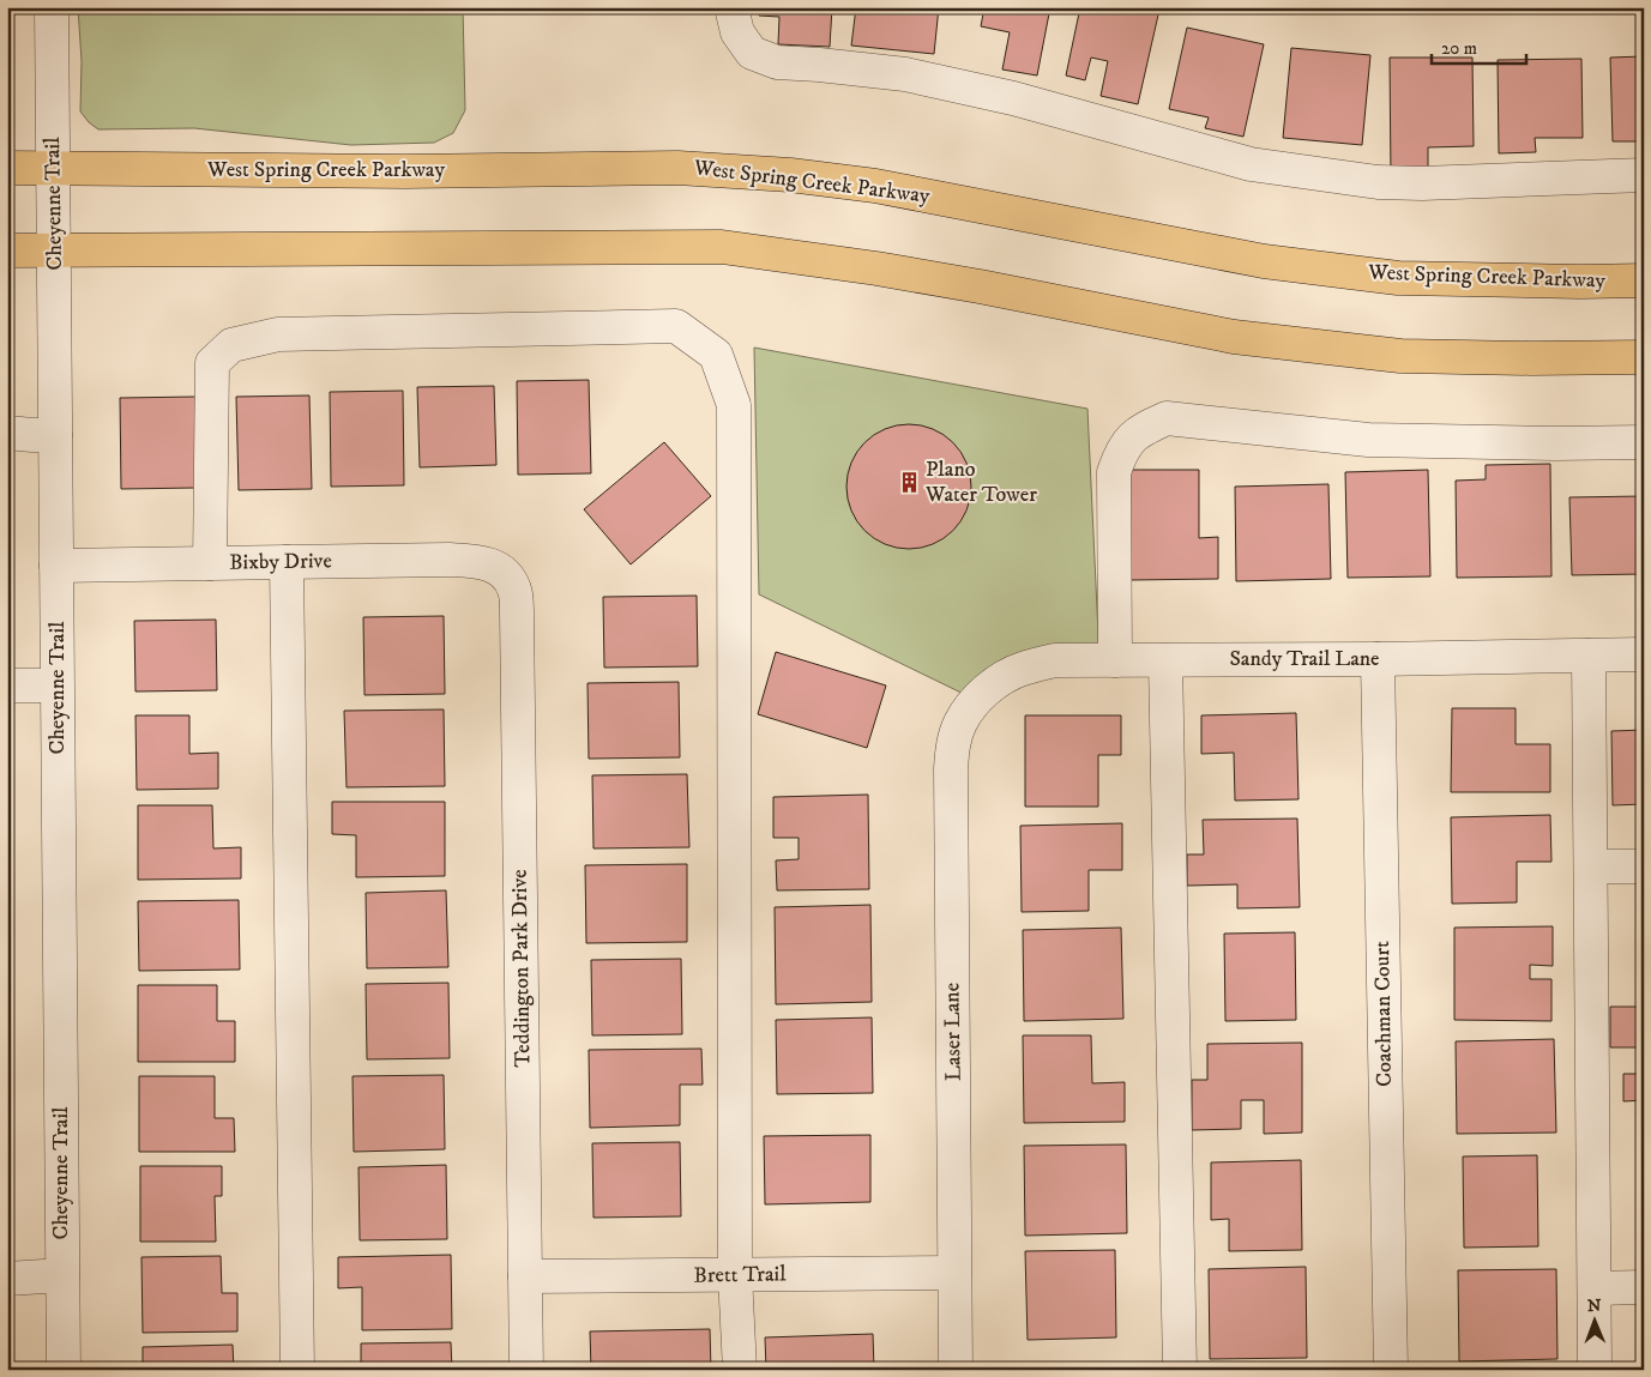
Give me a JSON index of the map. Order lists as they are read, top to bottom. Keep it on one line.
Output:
{"streets":{"main road":["West Spring Creek Parkway"],"street":["Cheyenne Trail","Bixby Drive","Sandy Trail Lane","Teddington Park Drive","Coachman Court","Laser Lane","Brett Trail"]},"crossings":[["West Spring Creek Parkway","Cheyenne Trail"],["Cheyenne Trail","Bixby Drive"],["Bixby Drive","Teddington Park Drive"],["Sandy Trail Lane","Coachman Court"],["Sandy Trail Lane","Laser Lane"],["Teddington Park Drive","Brett Trail"],["Laser Lane","Brett Trail"]],"places":{"building":["Plano Water Tower"]},"scale_bar":"20 m","north":"top"}
